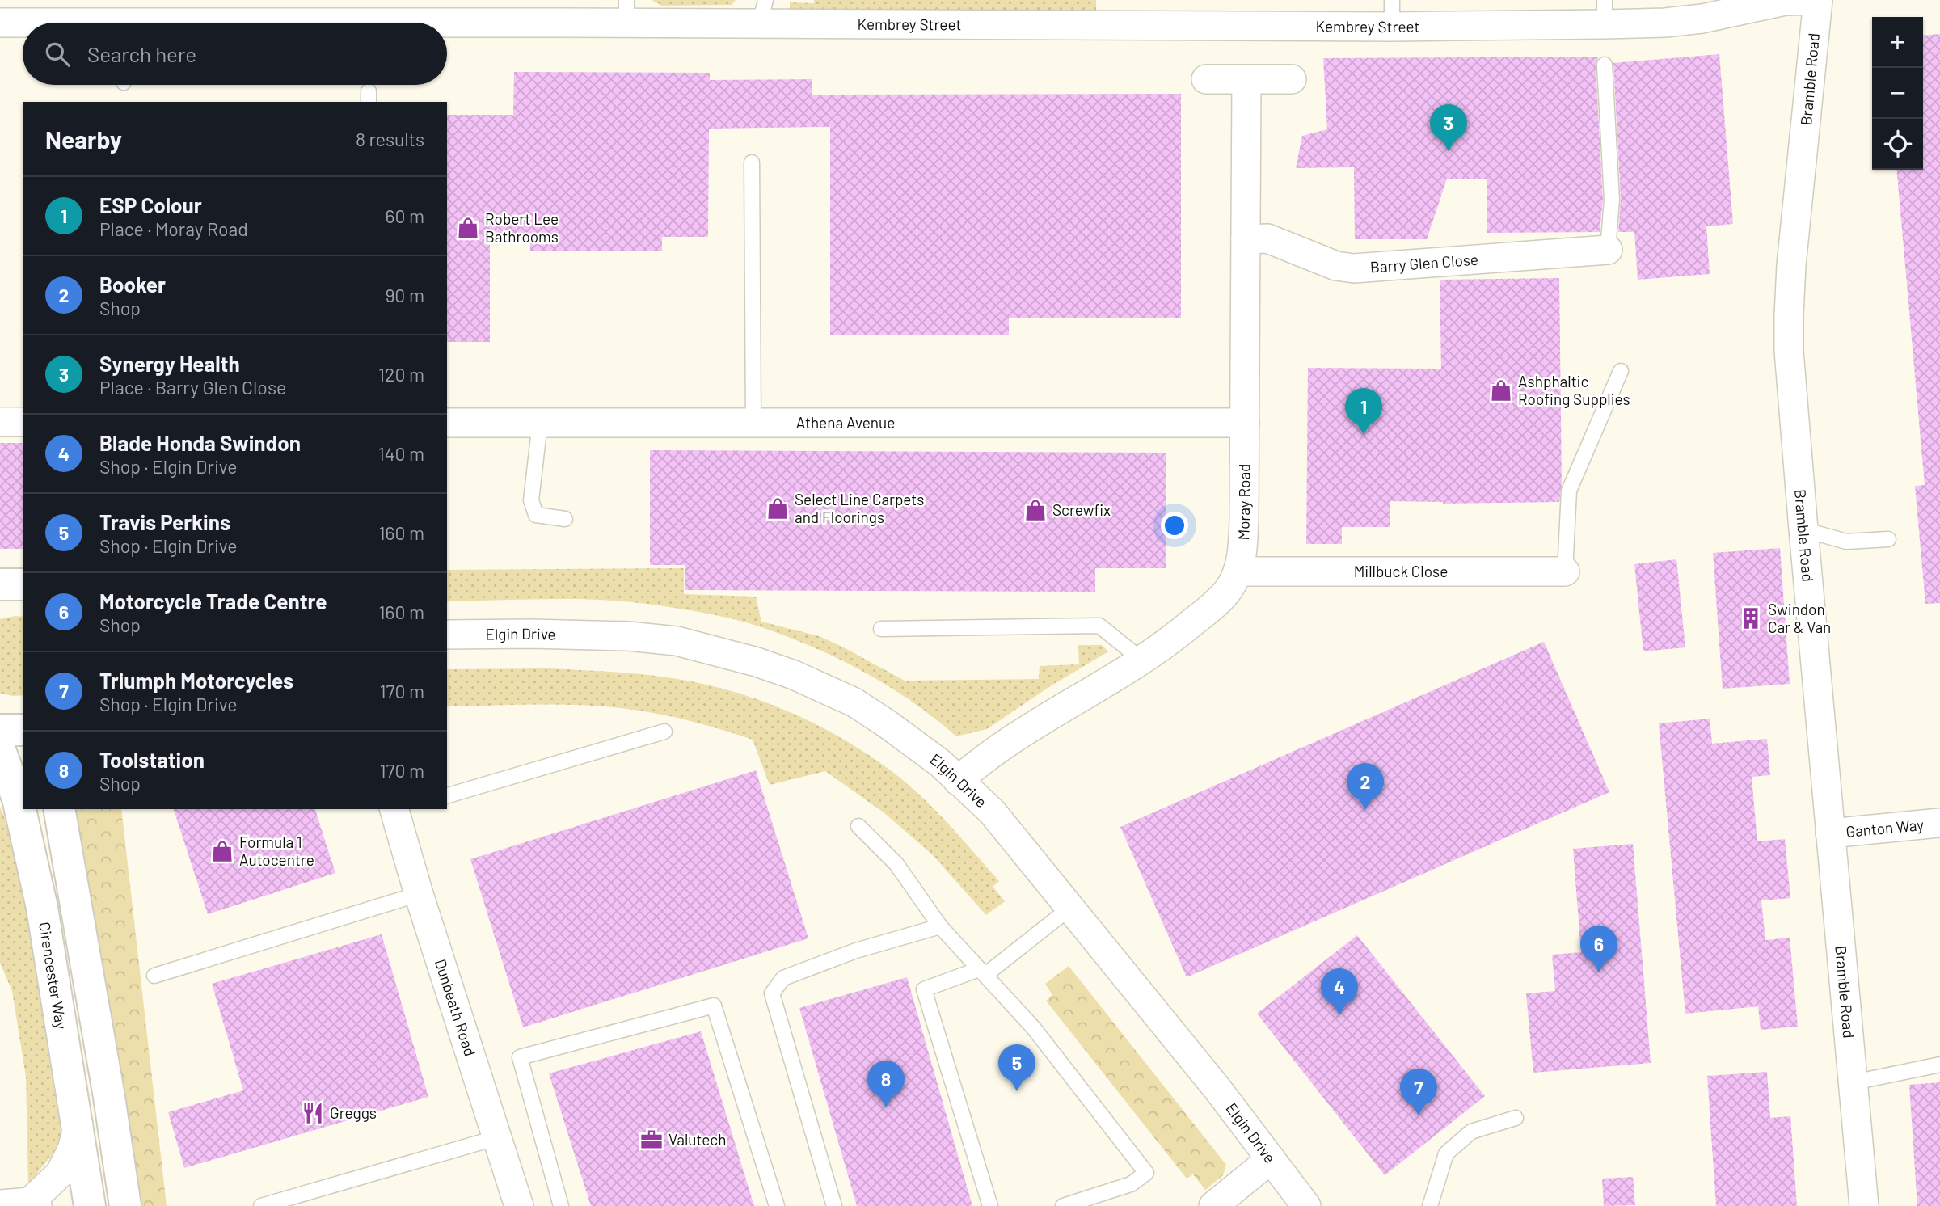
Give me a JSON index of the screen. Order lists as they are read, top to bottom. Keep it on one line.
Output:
{"streets":{"main road":["Cirencester Way"],"street":["Kembrey Street","Bramble Road","Barry Glen Close","Athena Avenue","Moray Road","Millbuck Close","Elgin Drive","Ganton Way","Dunbeath Road"]},"crossings":[["Kembrey Street","Bramble Road"],["Bramble Road","Ganton Way"],["Barry Glen Close","Moray Road"],["Athena Avenue","Moray Road"],["Moray Road","Millbuck Close"],["Moray Road","Elgin Drive"]],"places":{"shop":["Robert Lee Bathrooms","Ashphaltic Roofing Supplies","Select Line Carpets and Floorings","Screwfix","Formula 1 Autocentre"],"building":["Swindon Car & Van"],"restaurant":["Greggs"],"office":["Valutech"]},"page":{"map_buttons":["+","−"],"search":"Search here","heading":["Nearby","8 results"],"pins":["3","1","2","6","4","5","8","7"],"list":[{"mark":"1","name":"ESP Colour","note":"Place · Moray Road","value":"60 m"},{"mark":"2","name":"Booker","note":"Shop","value":"90 m"},{"mark":"3","name":"Synergy Health","note":"Place · Barry Glen Close","value":"120 m"},{"mark":"4","name":"Blade Honda Swindon","note":"Shop · Elgin Drive","value":"140 m"},{"mark":"5","name":"Travis Perkins","note":"Shop · Elgin Drive","value":"160 m"},{"mark":"6","name":"Motorcycle Trade Centre","note":"Shop","value":"160 m"},{"mark":"7","name":"Triumph Motorcycles","note":"Shop · Elgin Drive","value":"170 m"},{"mark":"8","name":"Toolstation","note":"Shop","value":"170 m"}]}}
